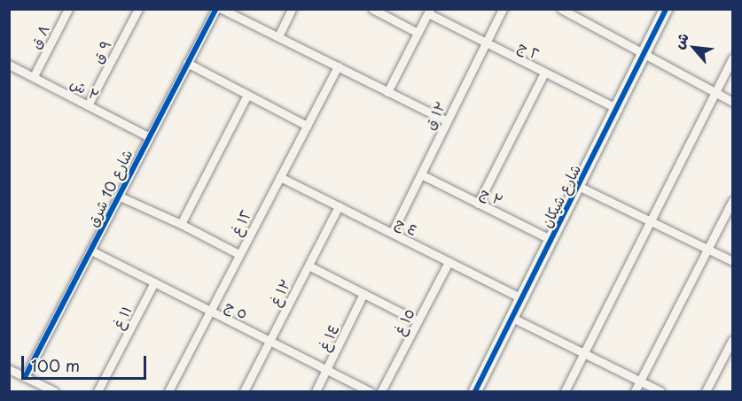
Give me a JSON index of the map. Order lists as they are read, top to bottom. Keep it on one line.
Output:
{"streets":{"street":["٨ ق","٢ ج","٩ ق","٣ ش","١٣ ق","شارع 10 شرق","٣ ج","شارع شيكان","١٢ غ","٤ ج","١٣ غ","٥ ج","١١ غ","١٥ غ","١٤ غ"]},"crossings":[["٨ ق","٣ ش"],["٢ ج","١٣ ق"],["٢ ج","شارع شيكان"],["٩ ق","٣ ش"],["٣ ش","شارع 10 شرق"],["١٣ ق","٣ ج"],["١٣ ق","٤ ج"],["شارع 10 شرق","٥ ج"],["٣ ج","شارع شيكان"],["شارع شيكان","٤ ج"],["١٢ غ","٤ ج"],["١٢ غ","٥ ج"],["٤ ج","١٣ غ"],["٤ ج","١٥ غ"],["١٣ غ","٥ ج"],["٥ ج","١١ غ"],["٥ ج","١٤ غ"]],"scale_bar":"100 m","north":"top left"}
